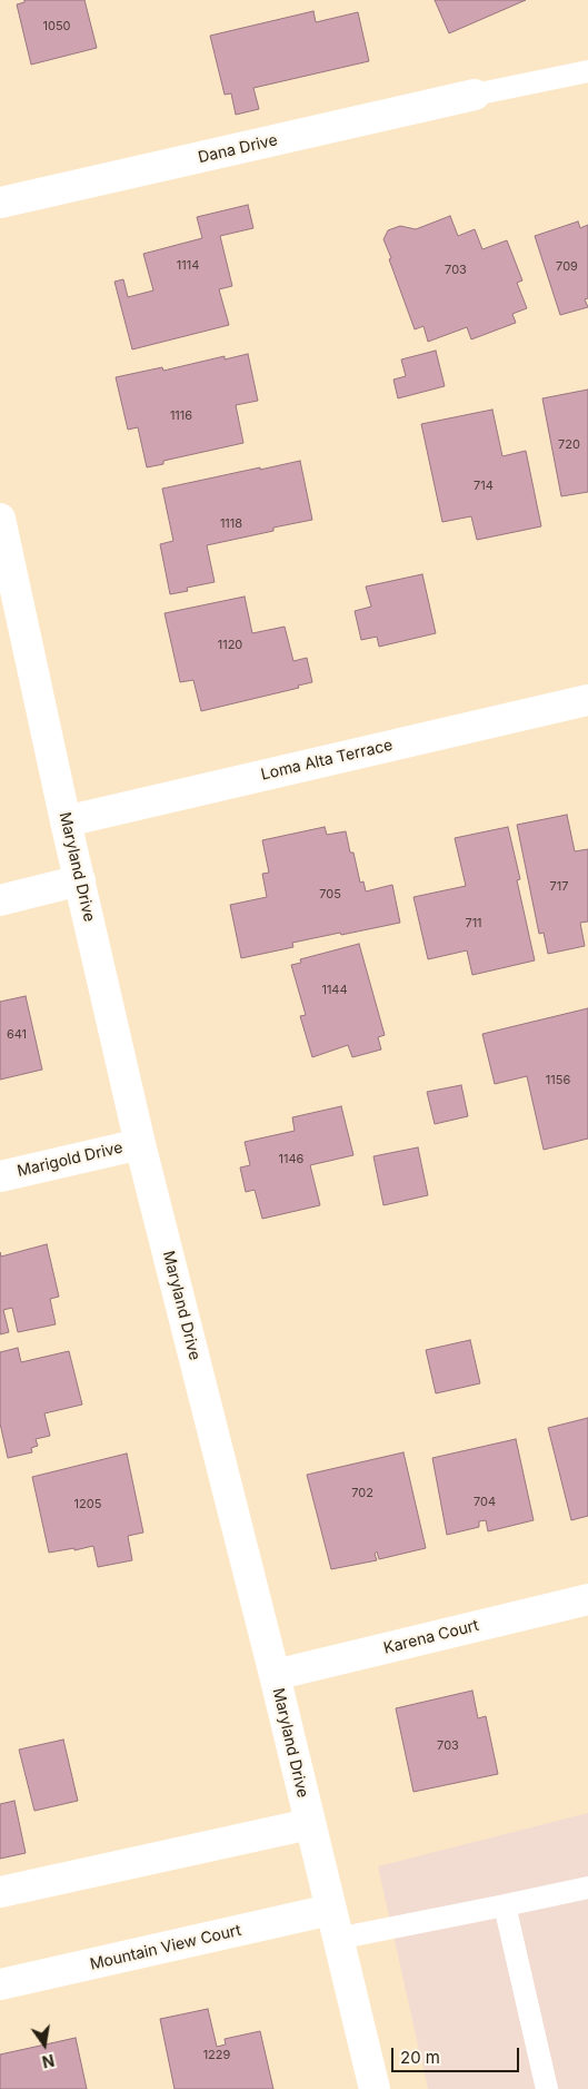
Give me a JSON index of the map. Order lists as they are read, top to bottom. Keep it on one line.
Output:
{"streets":{"street":["Dana Drive","Loma Alta Terrace","Maryland Drive","Marigold Drive","Karena Court","Mountain View Court"]},"crossings":[["Loma Alta Terrace","Maryland Drive"],["Maryland Drive","Marigold Drive"],["Maryland Drive","Karena Court"],["Maryland Drive","Mountain View Court"]],"house_numbers":["1050","1114","709","703","1116","720","714","1118","1120","717","705","711","1144","641","1156","1146","702","704","1205","703","1229"],"scale_bar":"20 m","north":"bottom"}
